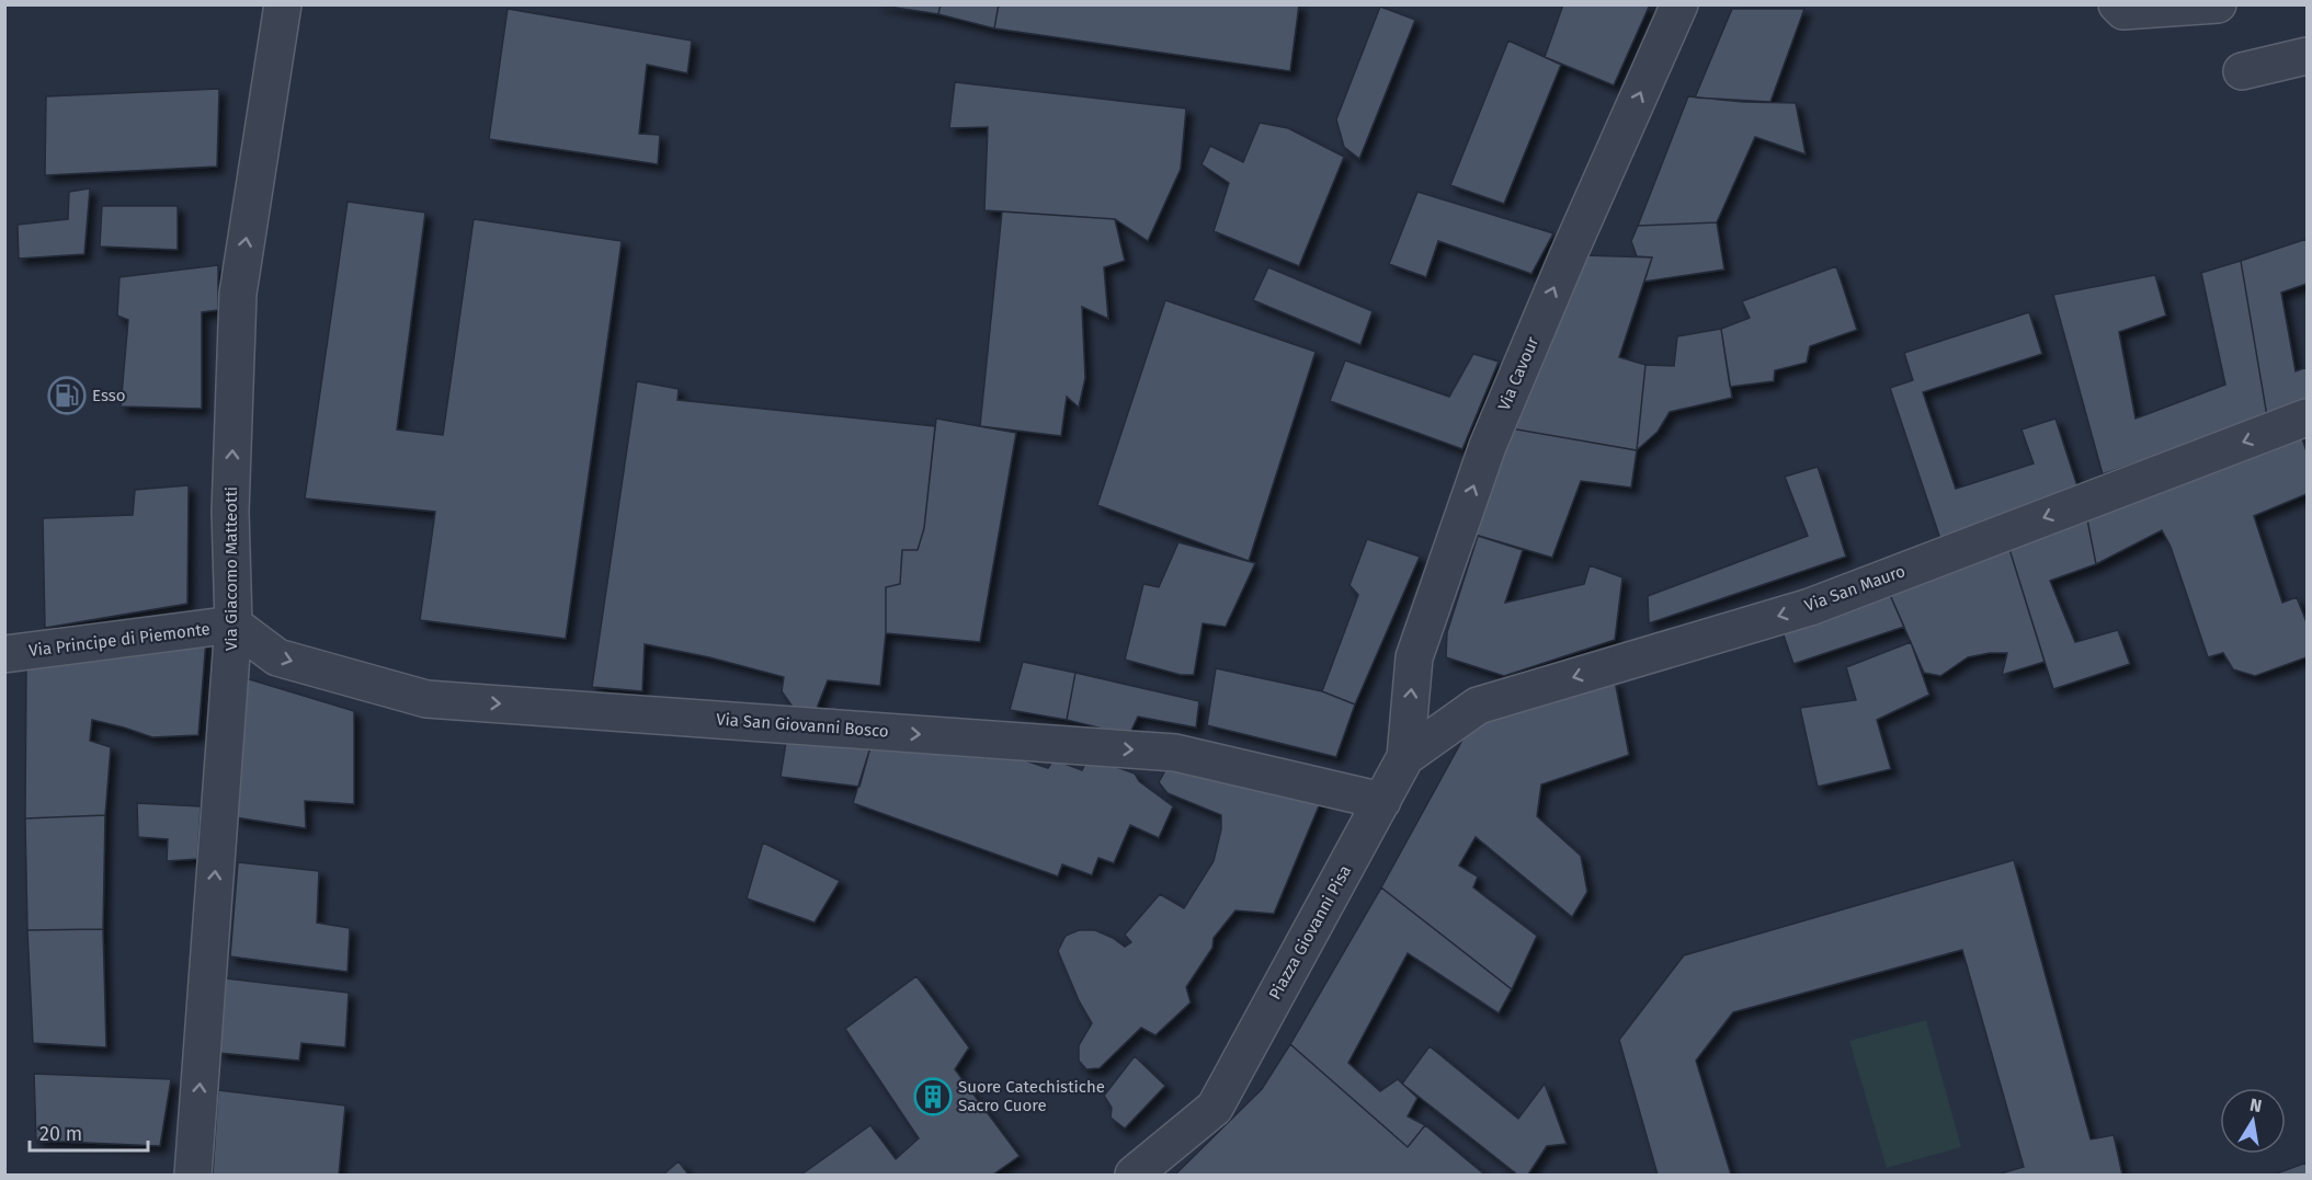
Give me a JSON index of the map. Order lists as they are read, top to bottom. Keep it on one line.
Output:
{"streets":{"street":["Via Cavour","Via Giacomo Matteotti","Via San Mauro","Via Principe di Piemonte","Via San Giovanni Bosco","Piazza Giovanni Pisa"]},"crossings":[["Via Cavour","Via San Mauro"],["Via Cavour","Piazza Giovanni Pisa"],["Via Giacomo Matteotti","Via Principe di Piemonte"],["Via Giacomo Matteotti","Via San Giovanni Bosco"],["Via San Mauro","Piazza Giovanni Pisa"],["Via Principe di Piemonte","Via San Giovanni Bosco"],["Via San Giovanni Bosco","Piazza Giovanni Pisa"]],"one_way":["Via Cavour","Via Giacomo Matteotti","Via San Mauro","Via San Giovanni Bosco"],"places":{"fuel station":["Esso"],"building":["Suore Catechistiche Sacro Cuore"]},"scale_bar":"20 m","north":"top"}
